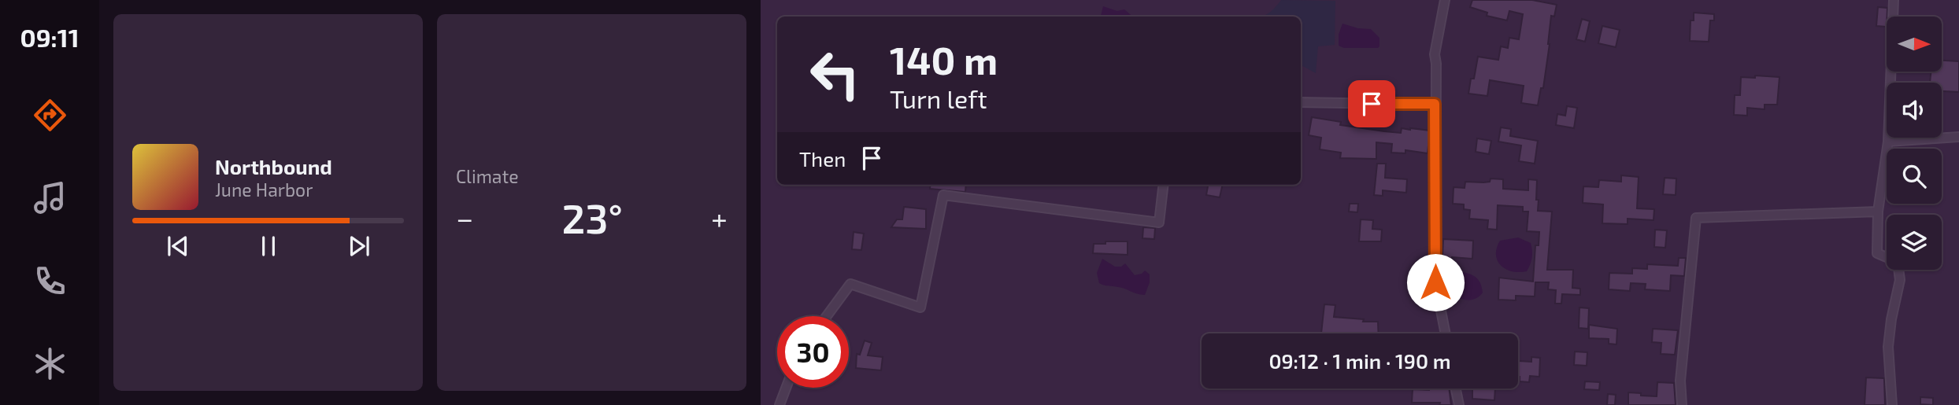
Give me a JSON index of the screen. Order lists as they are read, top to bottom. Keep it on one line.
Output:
{"north":"right","page":{"tabs":"09:11","tile":"Climate","turn":["140 m","Turn left"],"then":"Then","song":["Northbound","June Harbor"],"heat":["−","23°","+"],"limit":"30","trip":"09:12 · 1 min · 190 m"}}
